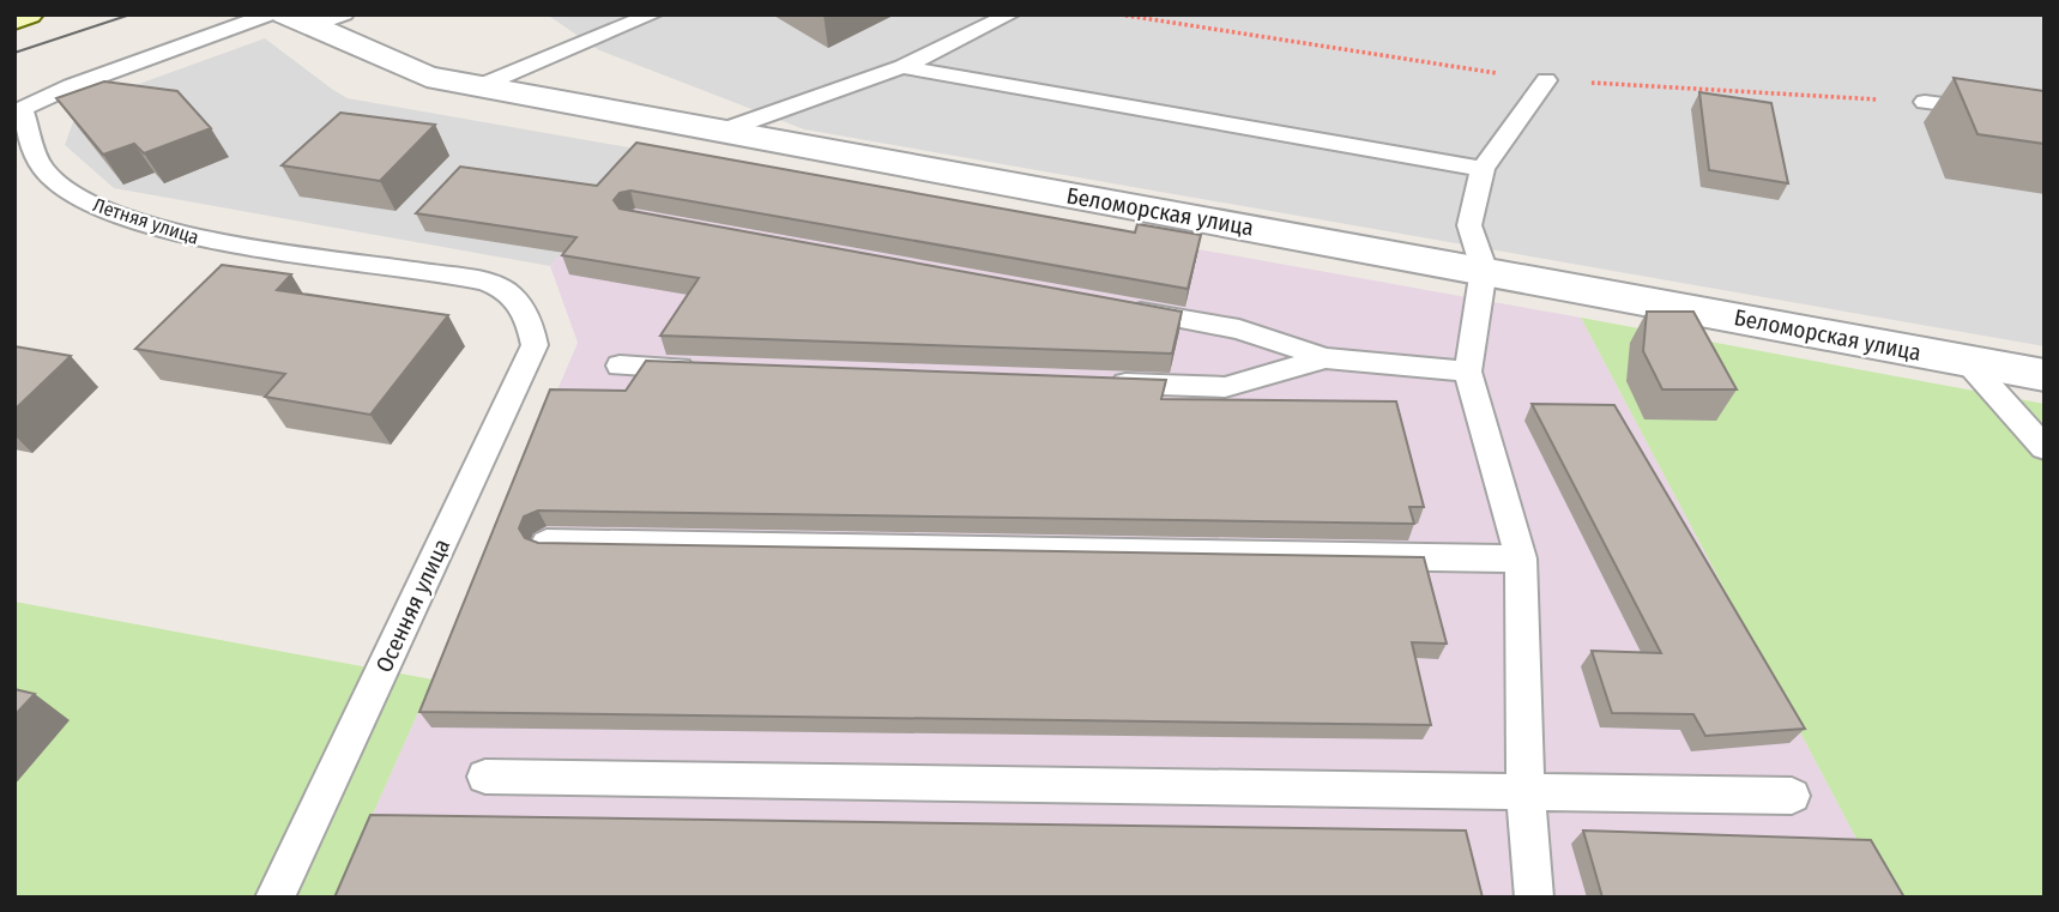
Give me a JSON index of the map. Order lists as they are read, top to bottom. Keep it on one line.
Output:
{"streets":{"street":["Беломорская улица"],"lane":["Летняя улица","Осенняя улица"]},"crossings":[["Летняя улица","Осенняя улица"]]}
